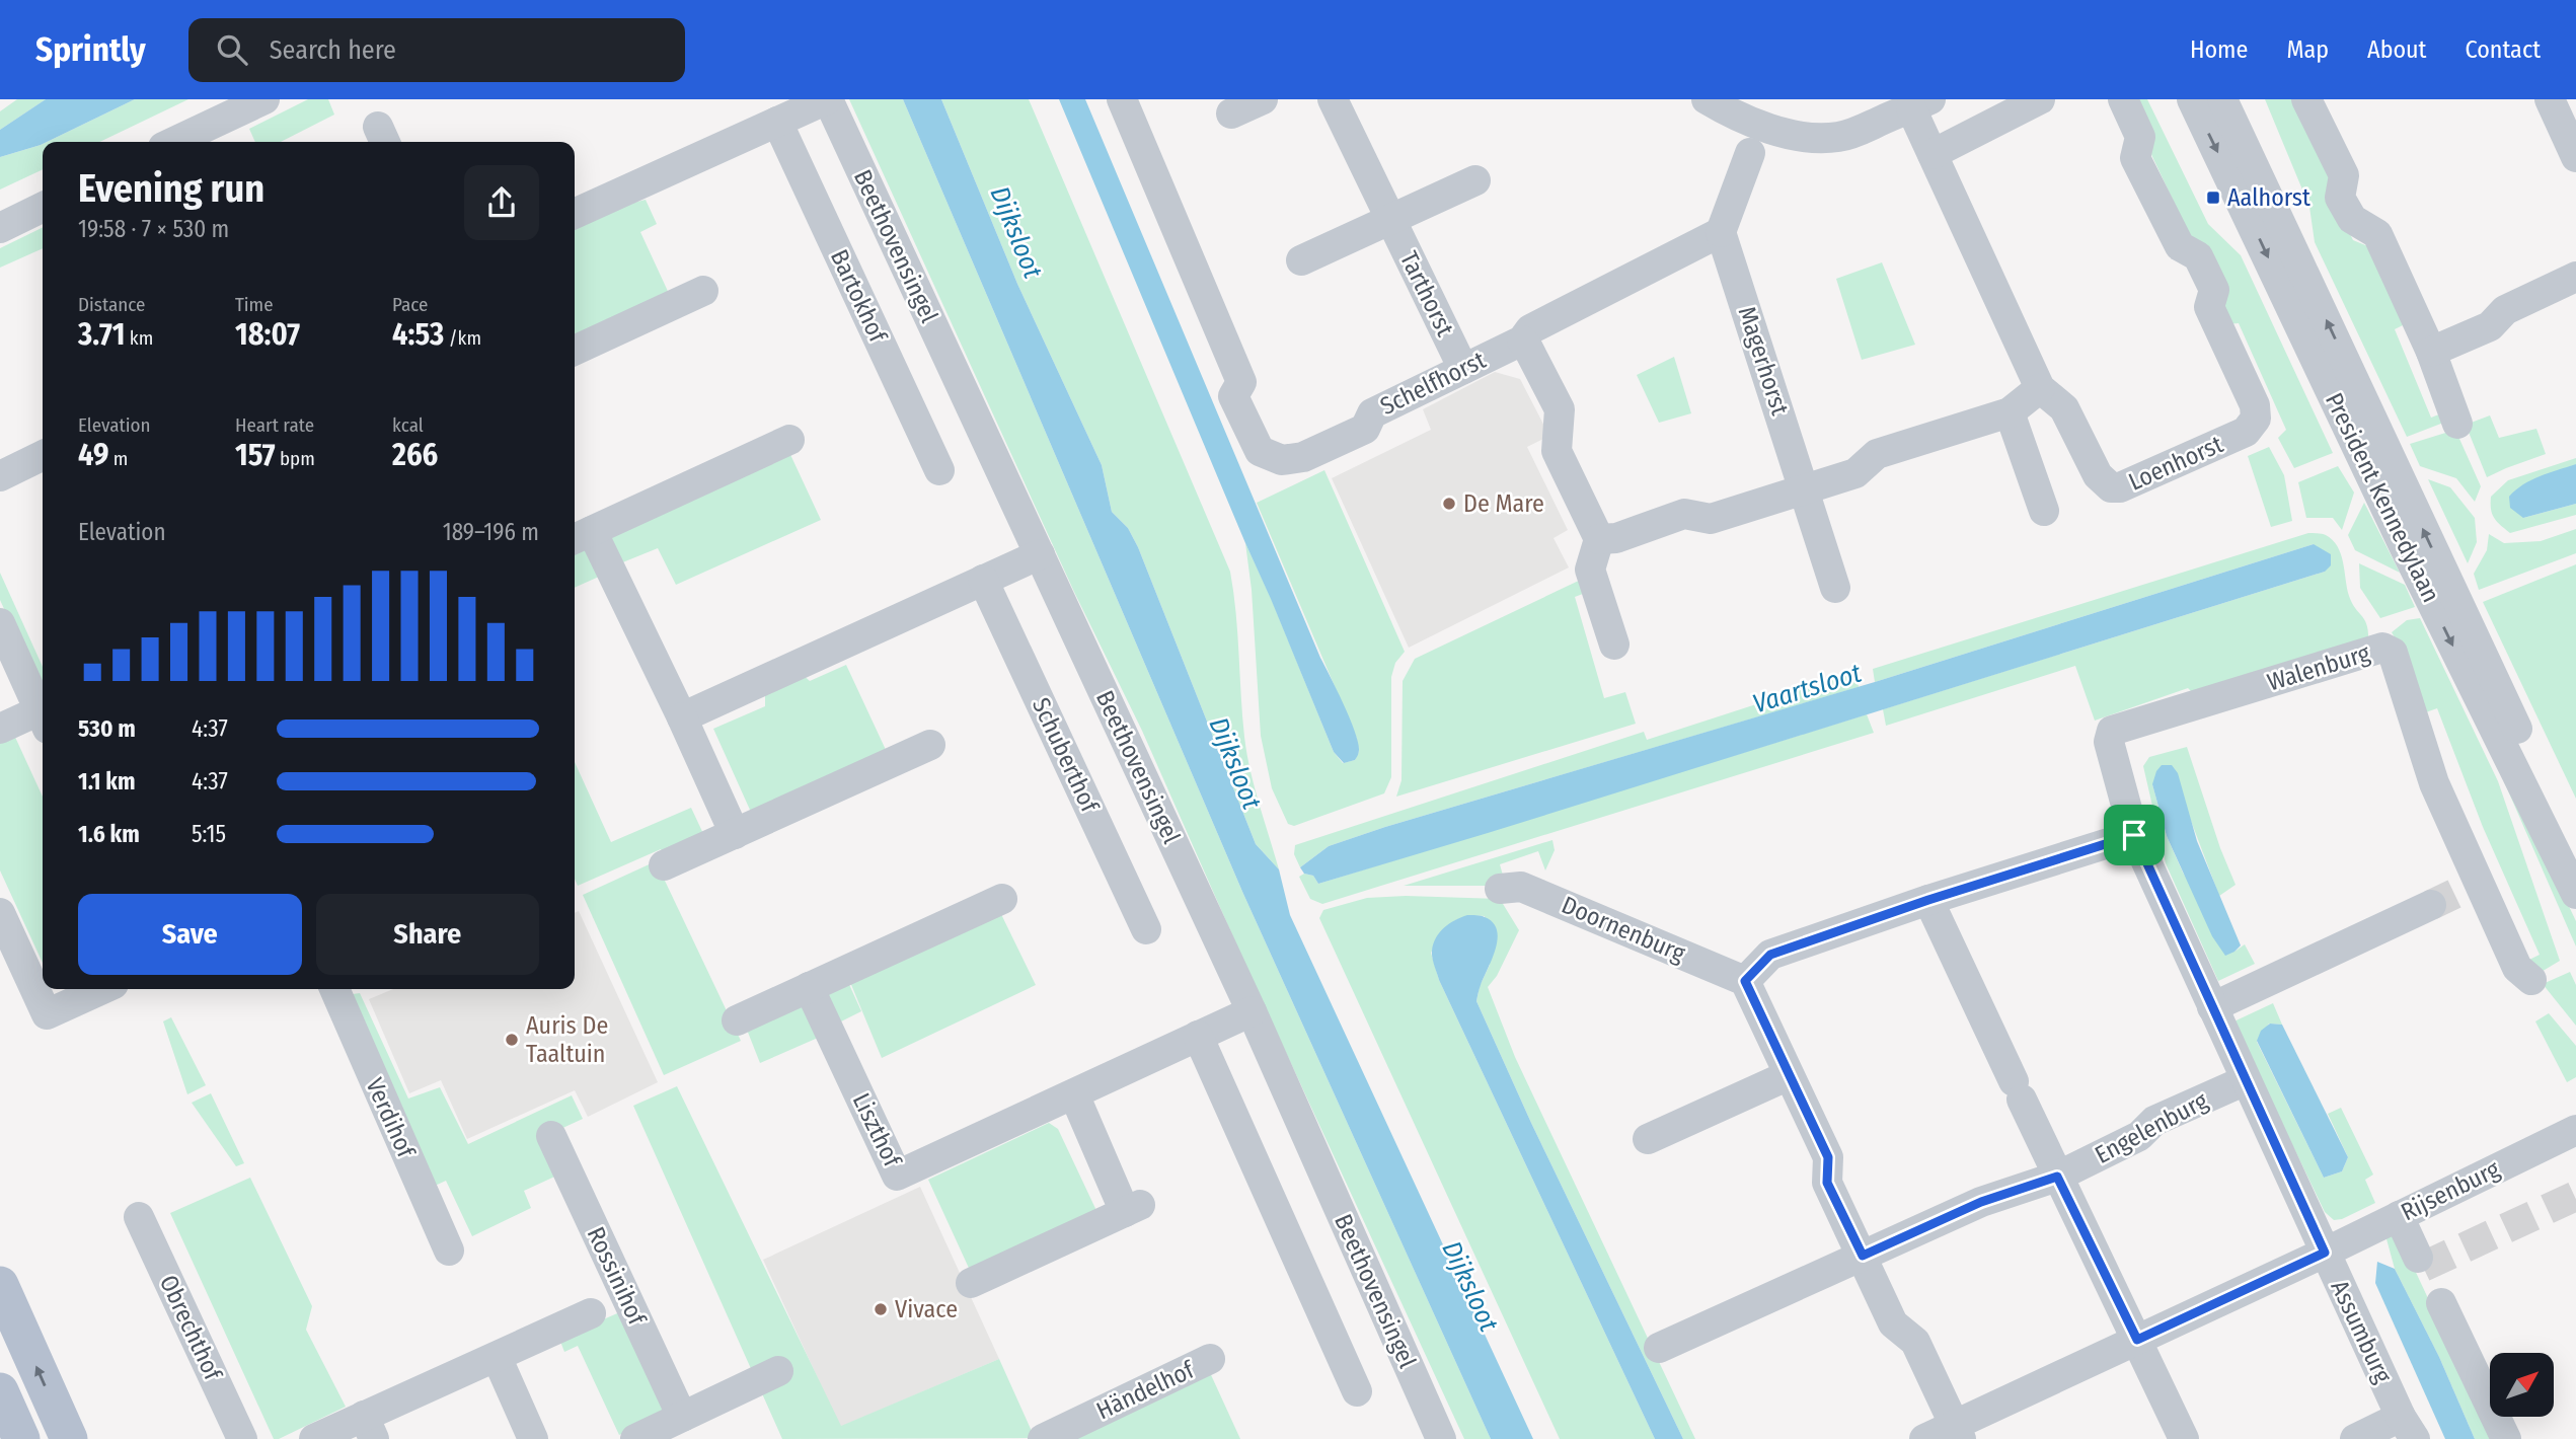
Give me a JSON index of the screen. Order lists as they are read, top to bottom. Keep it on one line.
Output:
{"streets":{"street":["Beethovensingel","Tarthorst","Bartokhof","Magerhorst","Schelfhorst","Loenhorst","President Kennedylaan","Walenburg","Schuberthof","Doornenburg","Verdihof","Engelenburg","Liszthof","Rijsenburg","Rossinihof","Obrechthof","Assumburg","Händelhof"]},"crossings":[["Beethovensingel","Liszthof"],["Tarthorst","Schelfhorst"],["Magerhorst","Schelfhorst"],["Walenburg","Assumburg"],["Engelenburg","Assumburg"],["Rijsenburg","Assumburg"]],"water":["Dijksloot","Vaartsloot"],"places":{"transit":["Aalhorst"],"other":["De Mare","Auris De Taaltuin","Vivace"]},"north":"top right","page":{"header":"Sprintly","search":"Search here","nav":["Home","Map","About","Contact"],"heading":["Evening run","19:58 · 7 × 530 m"],"stats":[["Distance","3.71 km"],["Time","18:07"],["Pace","4:53 /km"],["Elevation","49 m"],["Heart rate","157 bpm"],["kcal","266"]],"chart":["Elevation","189–196 m"],"list":[{"name":"530 m","note":"4:37"},{"name":"1.1 km","note":"4:37"},{"name":"1.6 km","note":"5:15"}],"buttons":["Save","Share"]}}
